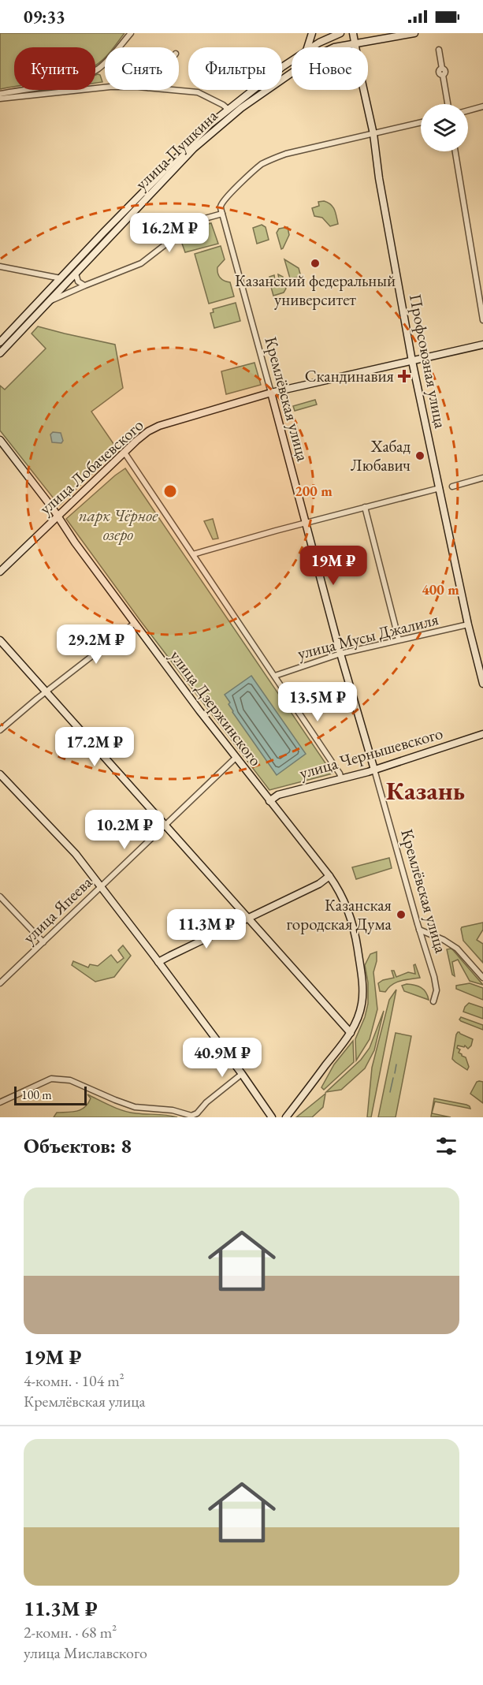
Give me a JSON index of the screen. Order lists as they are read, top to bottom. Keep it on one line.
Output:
{"streets":{"main road":["улица Пушкина","Профсоюзная улица","Кремлёвская улица","улица Лобачевского","улица Дзержинского","улица Чернышевского"],"street":["улица Мусы Джалиля","улица Япеева"]},"crossings":[["улица Пушкина","Профсоюзная улица"],["Профсоюзная улица","улица Лобачевского"],["Профсоюзная улица","улица Мусы Джалиля"],["Кремлёвская улица","улица Лобачевского"],["Кремлёвская улица","улица Мусы Джалиля"],["Кремлёвская улица","улица Чернышевского"],["улица Лобачевского","улица Дзержинского"],["улица Дзержинского","улица Чернышевского"],["улица Дзержинского","улица Япеева"]],"districts":["Казань"],"parks":["парк Чёрное озеро"],"places":{"other":["Казанский федеральный университет","Хабад Любавич","Казанская городская Дума"],"health":["Скандинавия"]},"scale_bar":"100 m","page":{"status":"09:33","chip":["Купить","Снять","Фильтры","Новое"],"price":["16.2M ₽","19M ₽","29.2M ₽","13.5M ₽","17.2M ₽","10.2M ₽","11.3M ₽","40.9M ₽"],"scale":"100 m","heading":"Объектов: 8","list":[{"name":"19M ₽","note":"4-комн. · 104 m² · Кремлёвская улица"},{"name":"11.3M ₽","note":"2-комн. · 68 m² · улица Миславского"}]},"rings":["200 m","400 m"]}
